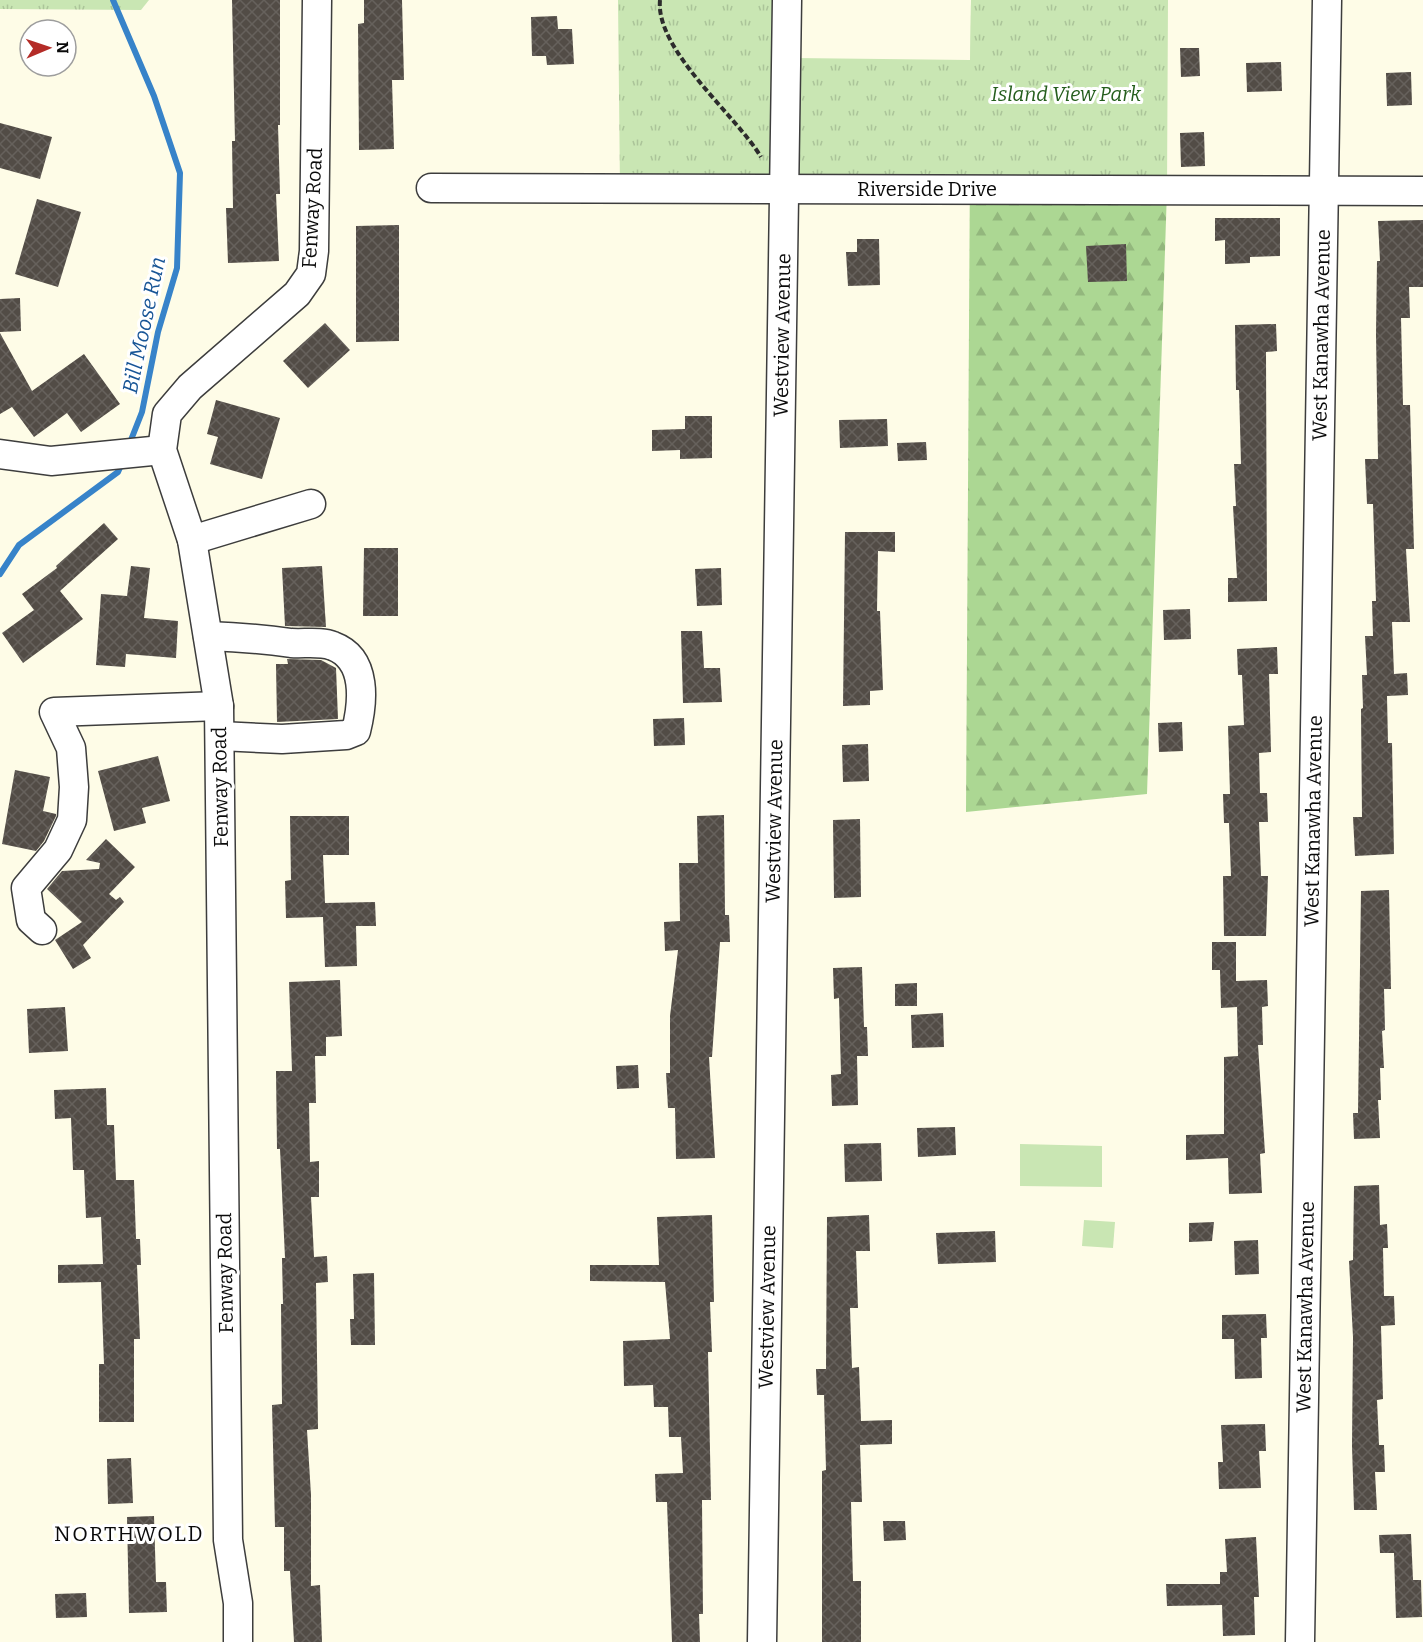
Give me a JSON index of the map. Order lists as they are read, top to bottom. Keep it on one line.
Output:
{"streets":{"street":["Riverside Drive","Fenway Road","Westview Avenue","West Kanawha Avenue"]},"crossings":[["Riverside Drive","Westview Avenue"],["Riverside Drive","West Kanawha Avenue"]],"districts":["NORTHWOLD"],"water":["Bill Moose Run"],"parks":["Island View Park"],"north":"right"}
